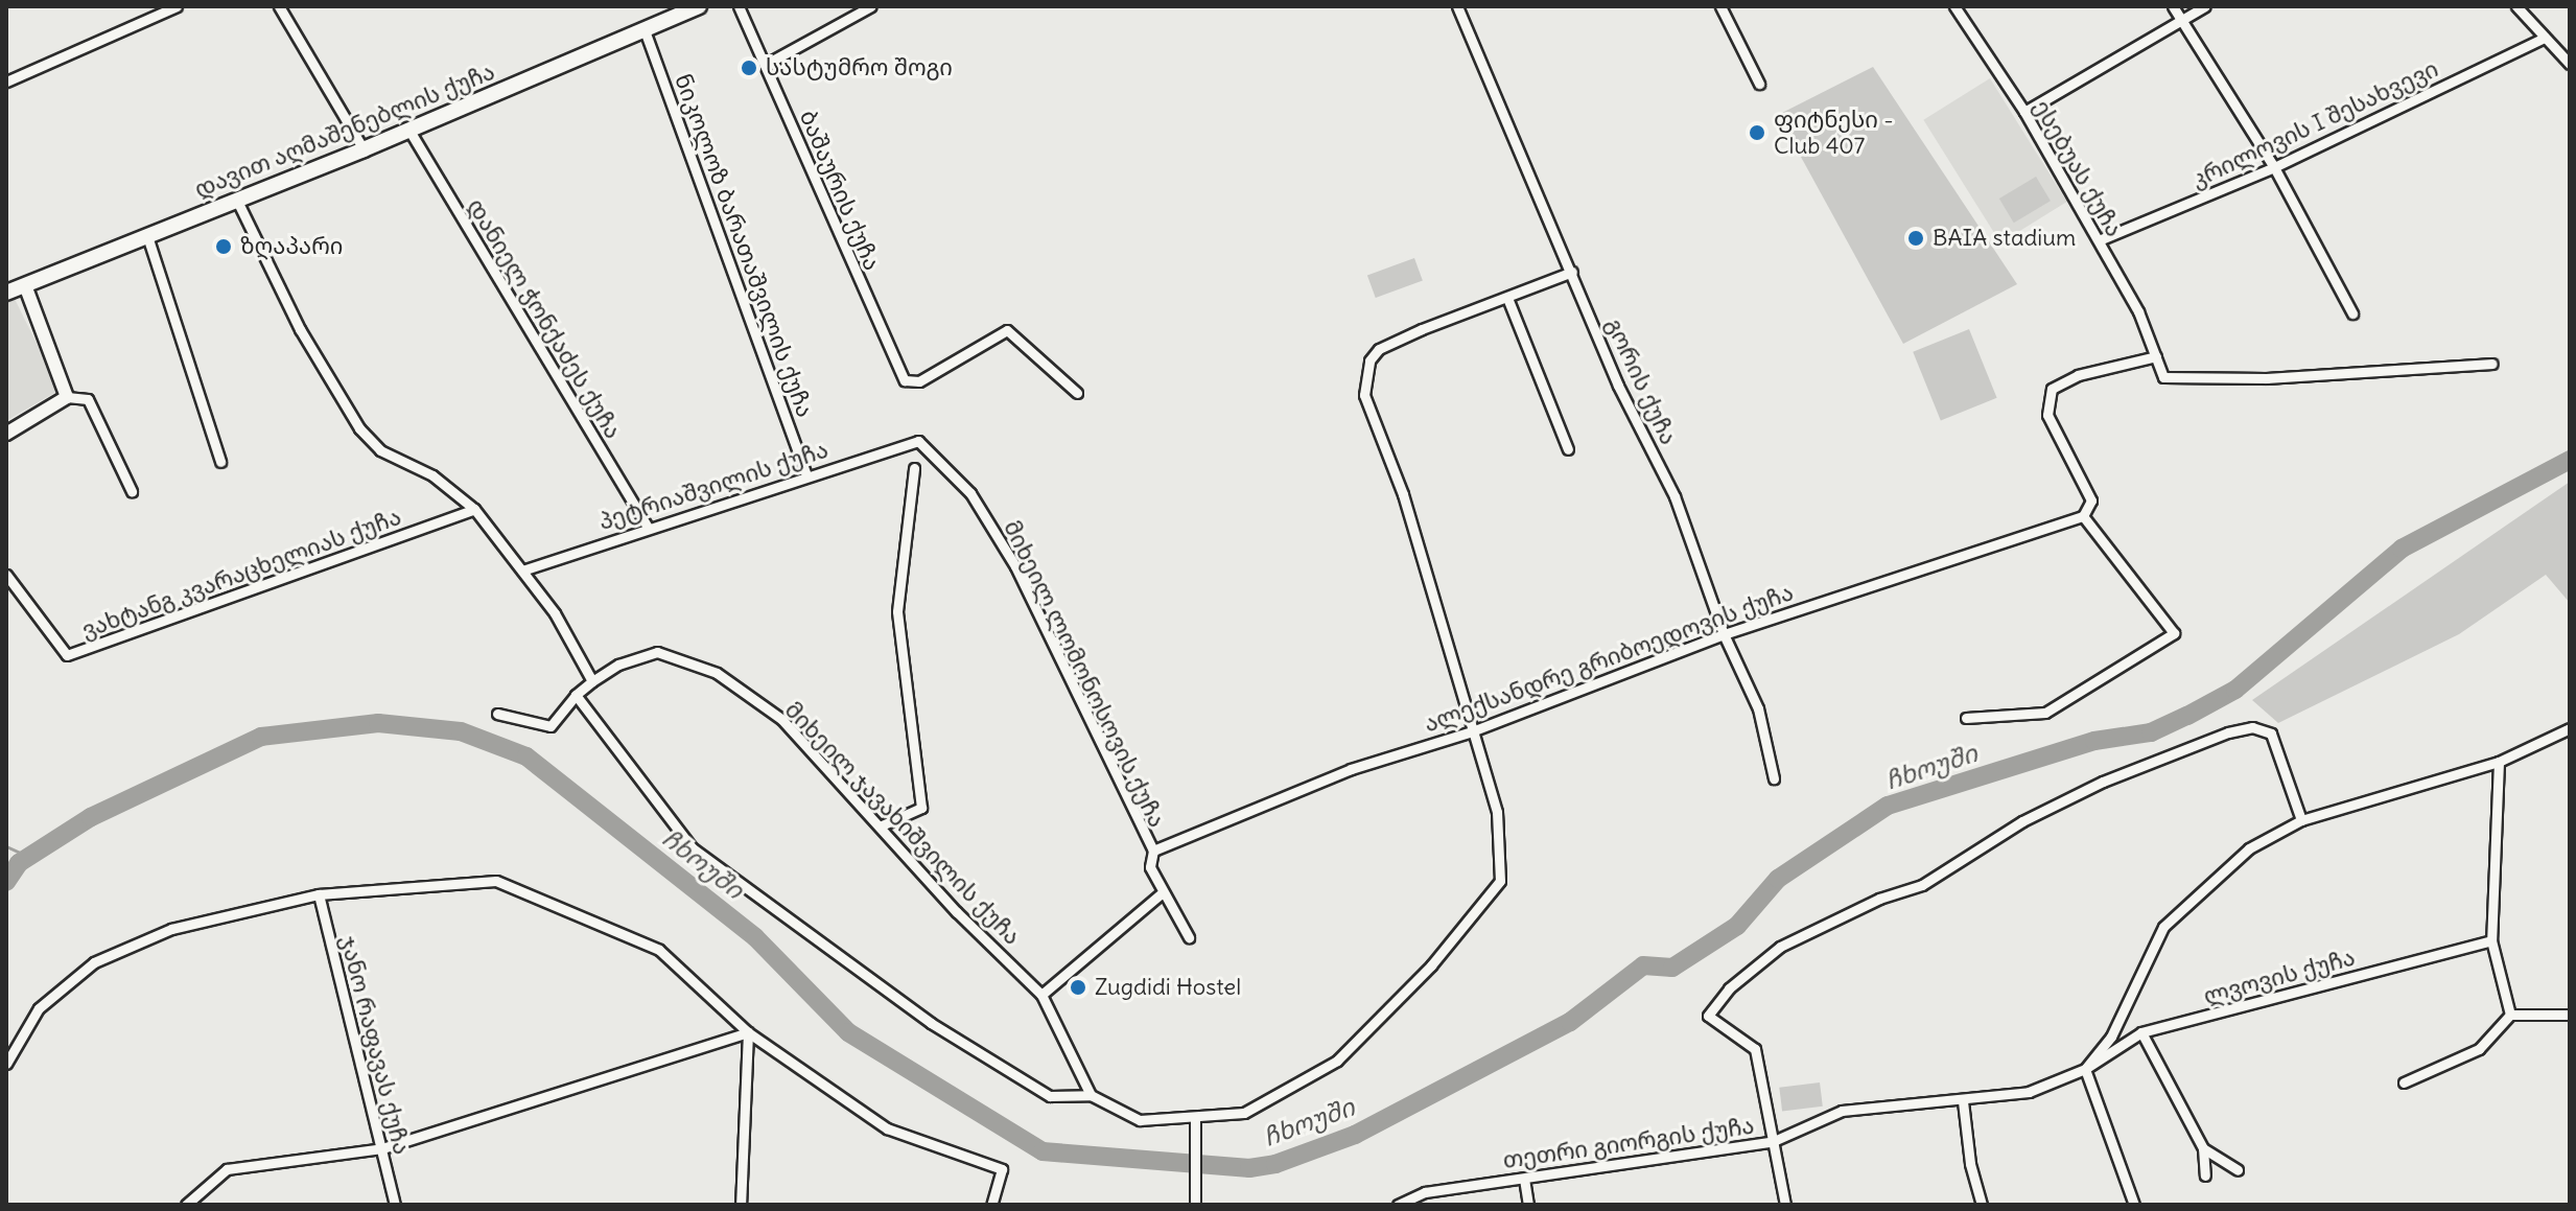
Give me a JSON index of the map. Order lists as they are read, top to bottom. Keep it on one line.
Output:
{"streets":{"highway":["დავით აღმაშენებლის ქუჩა"],"street":["კრილოვის I შესახვევი","ესებუას ქუჩა","ბაშაურის ქუჩა","ნიკოლოზ ბარათაშვილის ქუჩა","დანიელ ჭონქაძეს ქუჩა","გორის ქუჩა","პეტრიაშვილის ქუჩა","ვახტანგ კვარაცხელიას ქუჩა","ალექსანდრე გრიბოედოვის ქუჩა","მიხეილ ლომონოსოვის ქუჩა","მიხეილ ჯავახიშვილის ქუჩა","ლვოვის ქუჩა","ჯანო რაფავას ქუჩა","თეთრი გიორგის ქუჩა"]},"crossings":[["კრილოვის I შესახვევი","ესებუას ქუჩა"],["დავით აღმაშენებლის ქუჩა","ნიკოლოზ ბარათაშვილის ქუჩა"],["დავით აღმაშენებლის ქუჩა","დანიელ ჭონქაძეს ქუჩა"],["ნიკოლოზ ბარათაშვილის ქუჩა","პეტრიაშვილის ქუჩა"],["დანიელ ჭონქაძეს ქუჩა","პეტრიაშვილის ქუჩა"],["გორის ქუჩა","ალექსანდრე გრიბოედოვის ქუჩა"],["პეტრიაშვილის ქუჩა","მიხეილ ლომონოსოვის ქუჩა"],["ალექსანდრე გრიბოედოვის ქუჩა","მიხეილ ლომონოსოვის ქუჩა"],["ლვოვის ქუჩა","თეთრი გიორგის ქუჩა"]],"water":["ჩხოუში"],"places":["სასტუმრო შოგი","ფიტნესი - Club 407","BAIA stadium","ზღაპარი","Zugdidi Hostel"]}
